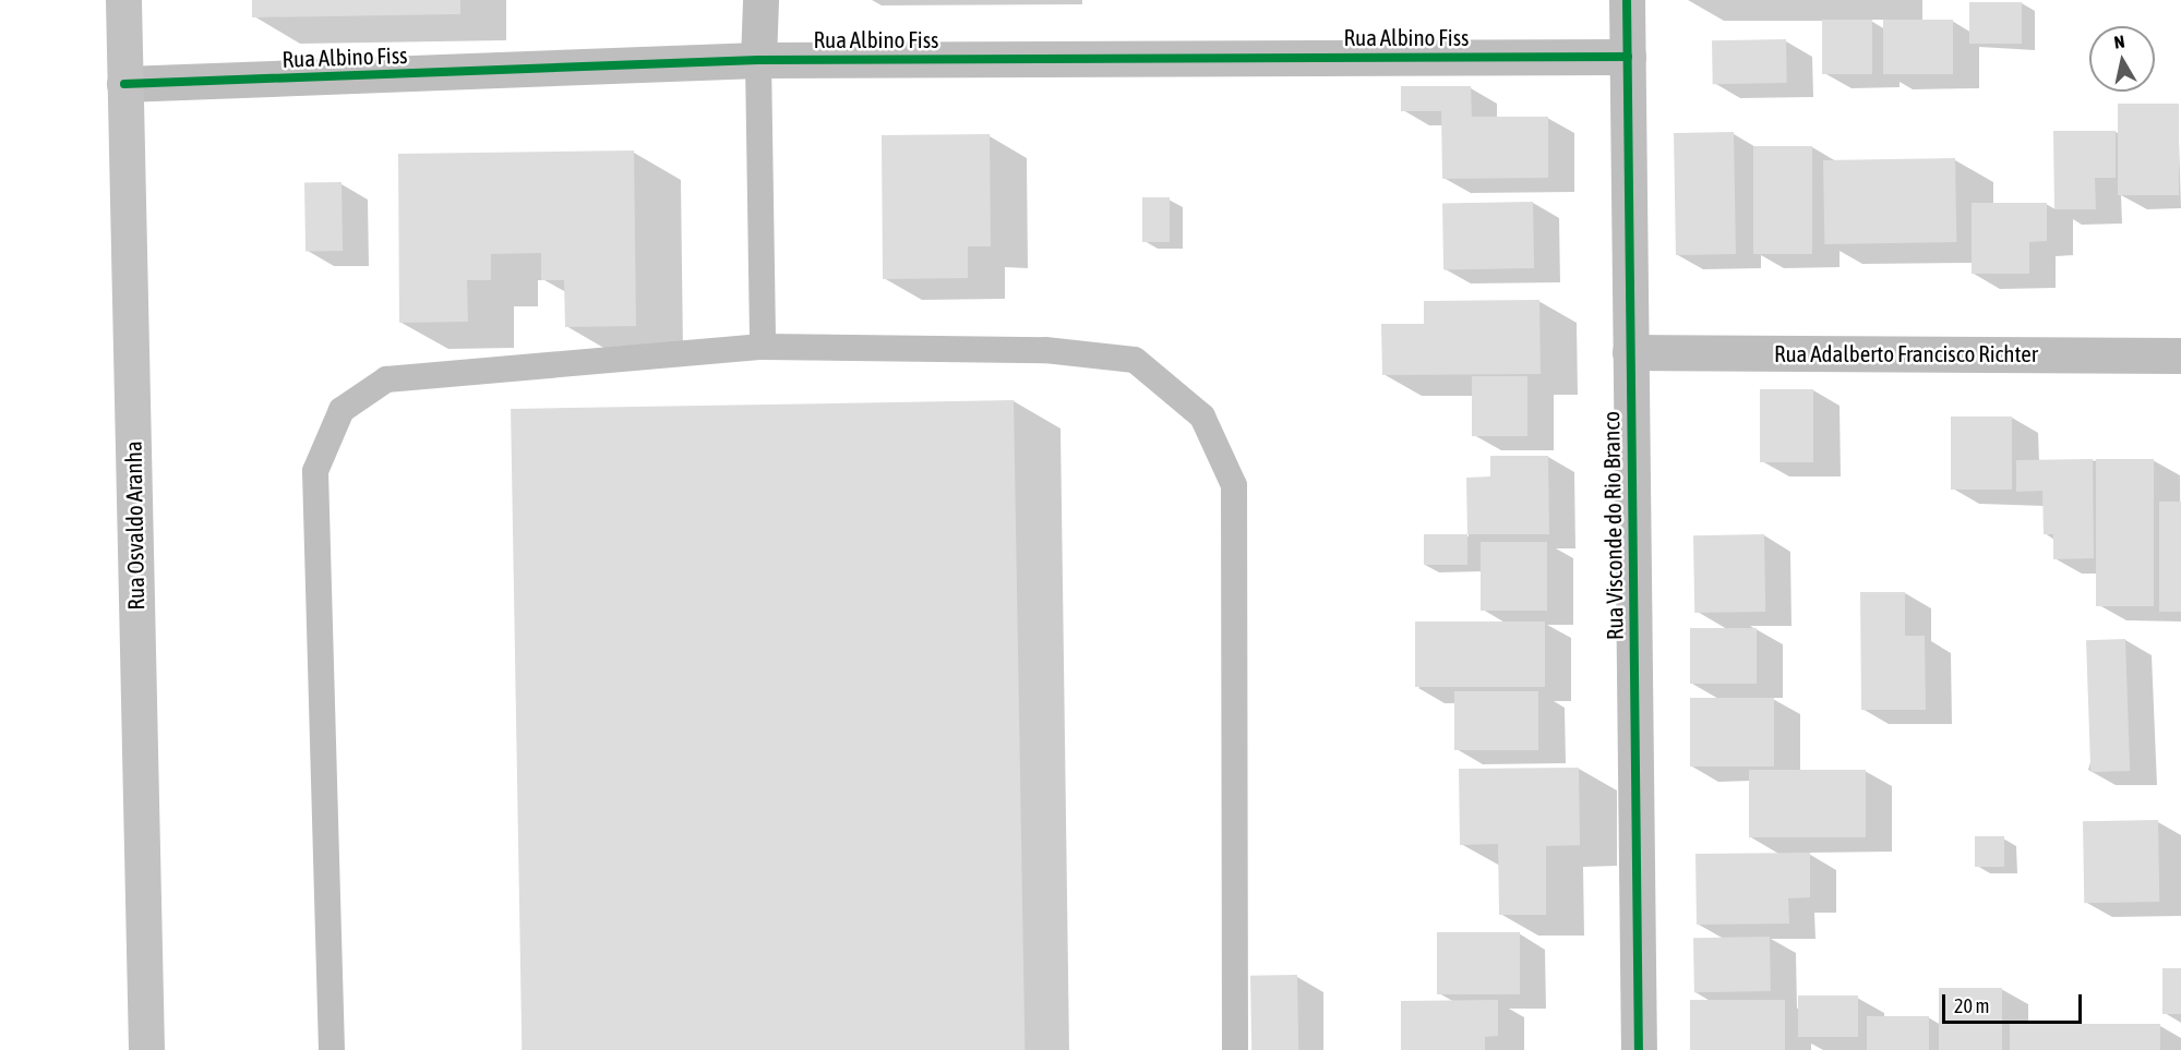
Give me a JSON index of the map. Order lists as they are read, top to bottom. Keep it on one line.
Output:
{"streets":{"main road":["Rua Osvaldo Aranha"],"street":["Rua Albino Fiss","Rua Adalberto Francisco Richter","Rua Visconde do Rio Branco"]},"crossings":[["Rua Albino Fiss","Rua Osvaldo Aranha"],["Rua Albino Fiss","Rua Visconde do Rio Branco"],["Rua Adalberto Francisco Richter","Rua Visconde do Rio Branco"]],"scale_bar":"20 m","north":"top"}
